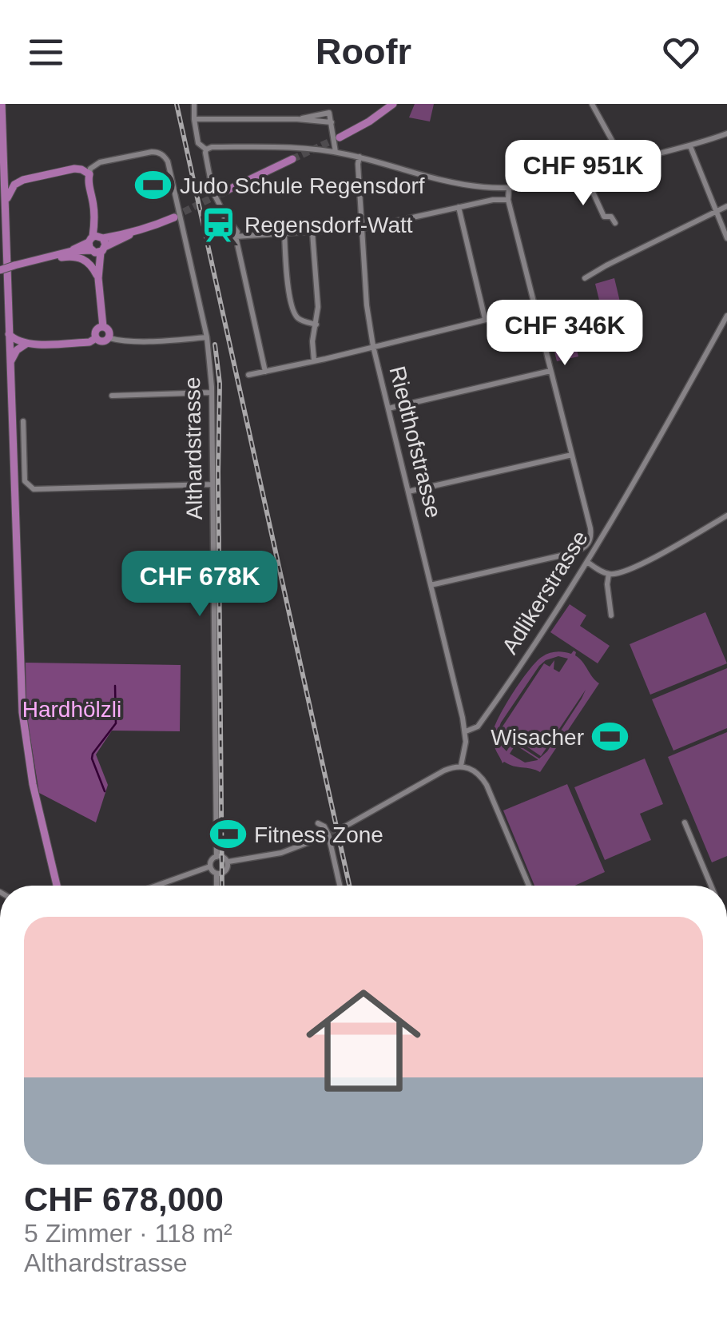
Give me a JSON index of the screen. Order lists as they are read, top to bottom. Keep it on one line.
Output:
{"streets":{"street":["Riedthofstrasse","Althardstrasse","Adlikerstrasse"]},"crossings":[["Riedthofstrasse","Adlikerstrasse"]],"parks":["Hardhölzli"],"places":{"sports":["Judo Schule Regensdorf","Wisacher","Fitness Zone"],"station":["Regensdorf-Watt"]},"page":{"header":"Roofr","price":["CHF 951K","CHF 346K","CHF 678K"],"list":[{"name":"CHF 678,000","note":"5 Zimmer · 118 m² · Althardstrasse"}]}}
